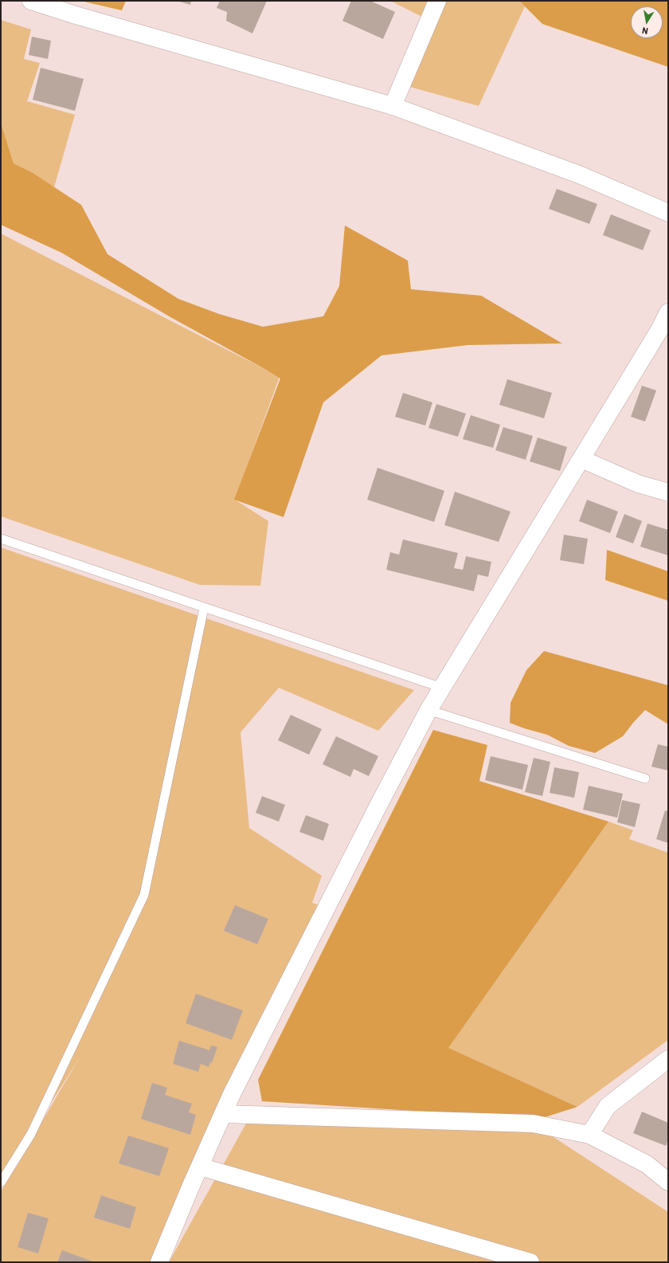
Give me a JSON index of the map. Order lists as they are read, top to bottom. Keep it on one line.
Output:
{"north":"bottom"}
